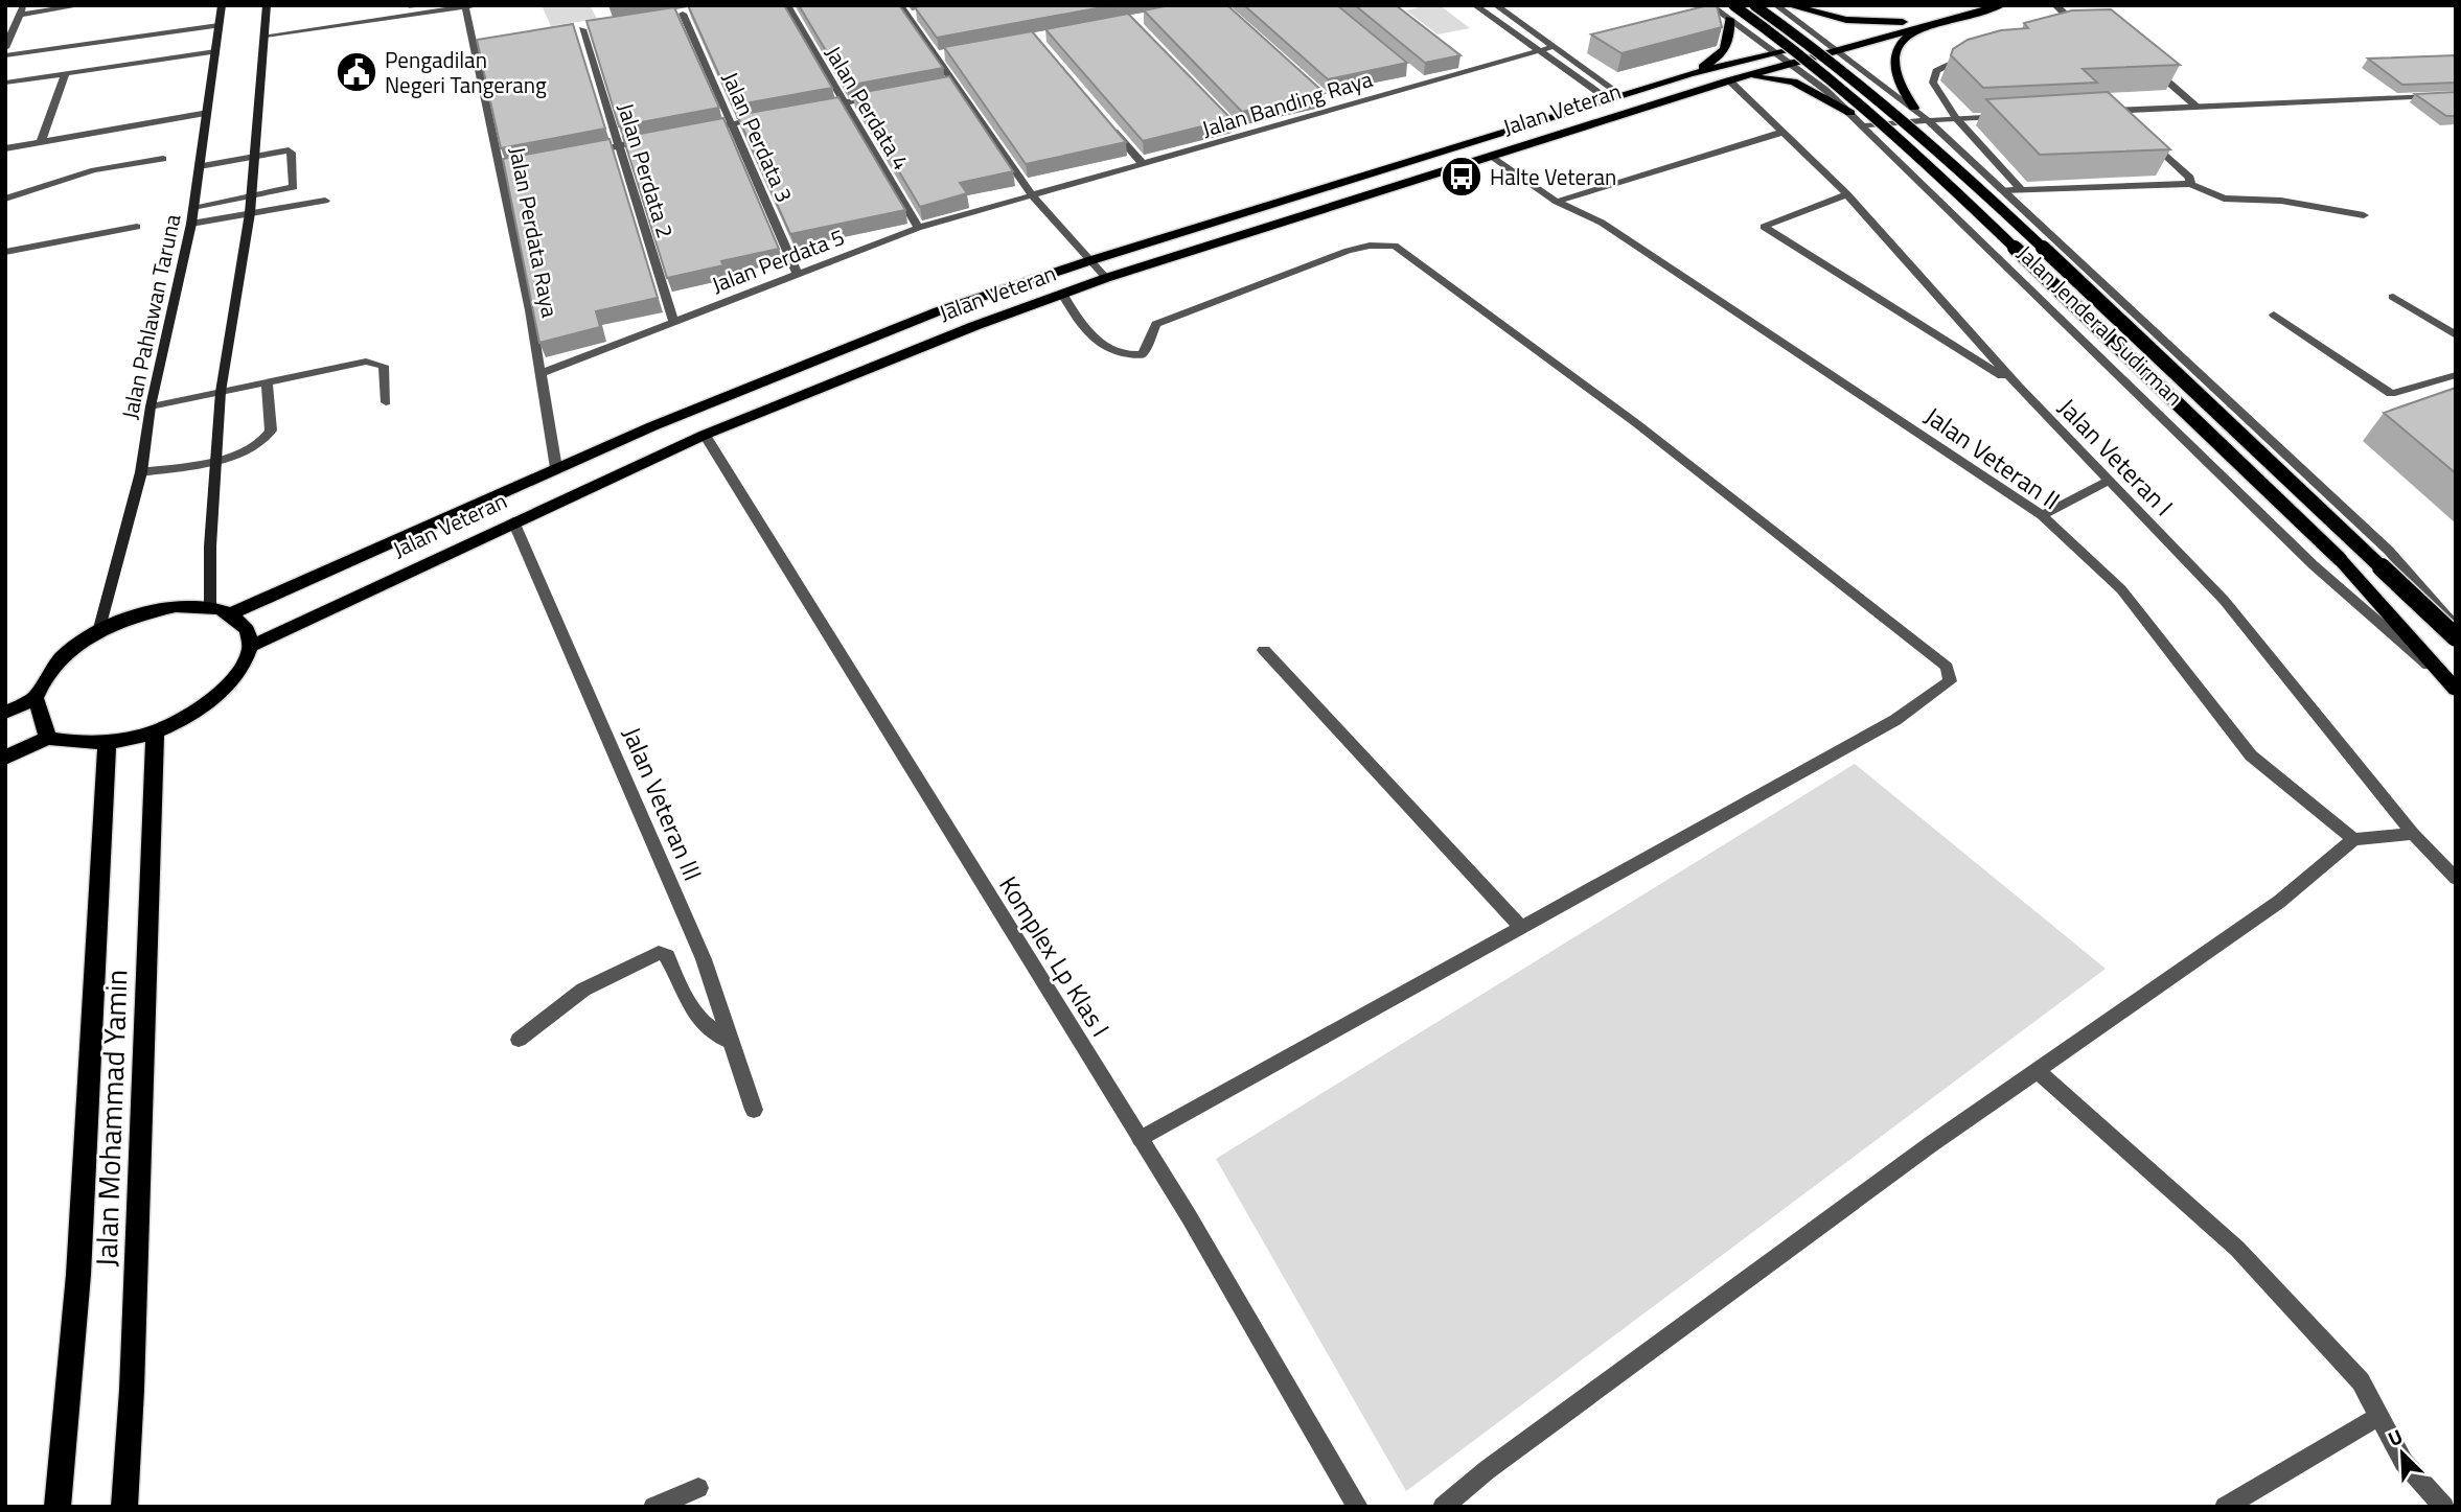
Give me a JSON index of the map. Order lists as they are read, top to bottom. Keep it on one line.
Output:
{"streets":{"main road":["Jalan Veteran","Jalan Pahlawan Taruna","Jalan Jenderal Sudirman","Jalan Mohammad Yamin"],"street":["Jalan Banding Raya","Jalan Perdata 4","Jalan Perdata 3","Jalan Perdata 2","Jalan Perdata Raya","Jalan Perdata 5","Jalan Veteran I","Jalan Veteran II","Jalan Veteran III","Komplex Lp Klas I"]},"crossings":[["Jalan Banding Raya","Jalan Perdata 5"],["Jalan Perdata 4","Jalan Perdata 5"],["Jalan Veteran","Jalan Perdata Raya"],["Jalan Veteran","Jalan Jenderal Sudirman"],["Jalan Veteran","Jalan Veteran I"],["Jalan Veteran","Jalan Veteran II"],["Jalan Veteran","Jalan Veteran III"],["Jalan Veteran","Komplex Lp Klas I"],["Jalan Perdata 3","Jalan Perdata 5"],["Jalan Perdata 2","Jalan Perdata 5"],["Jalan Perdata Raya","Jalan Perdata 5"]],"places":{"public building":["Pengadilan Negeri Tangerang"],"bus stop":["Halte Veteran"]},"north":"top left"}
